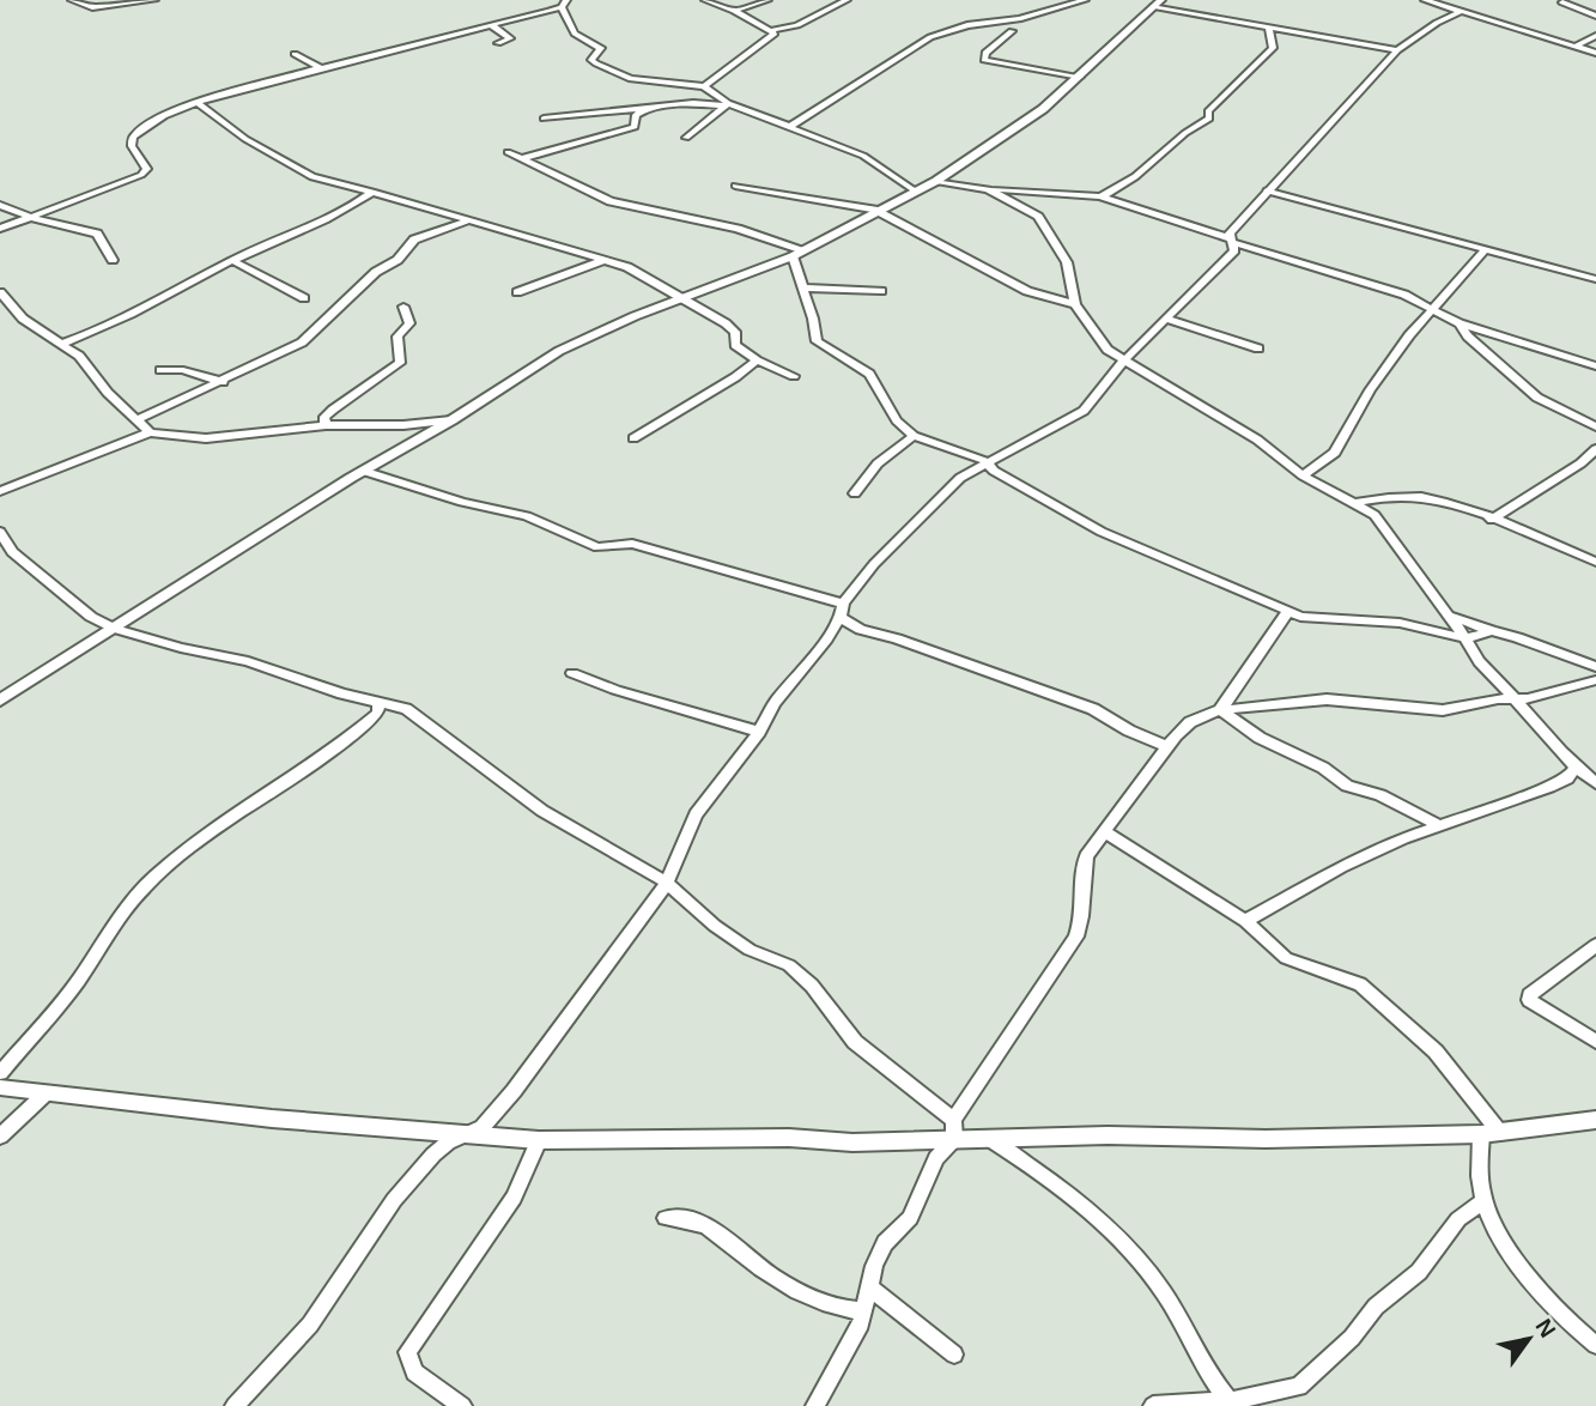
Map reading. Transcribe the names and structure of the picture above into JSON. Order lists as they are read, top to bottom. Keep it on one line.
{"north":"top right"}
